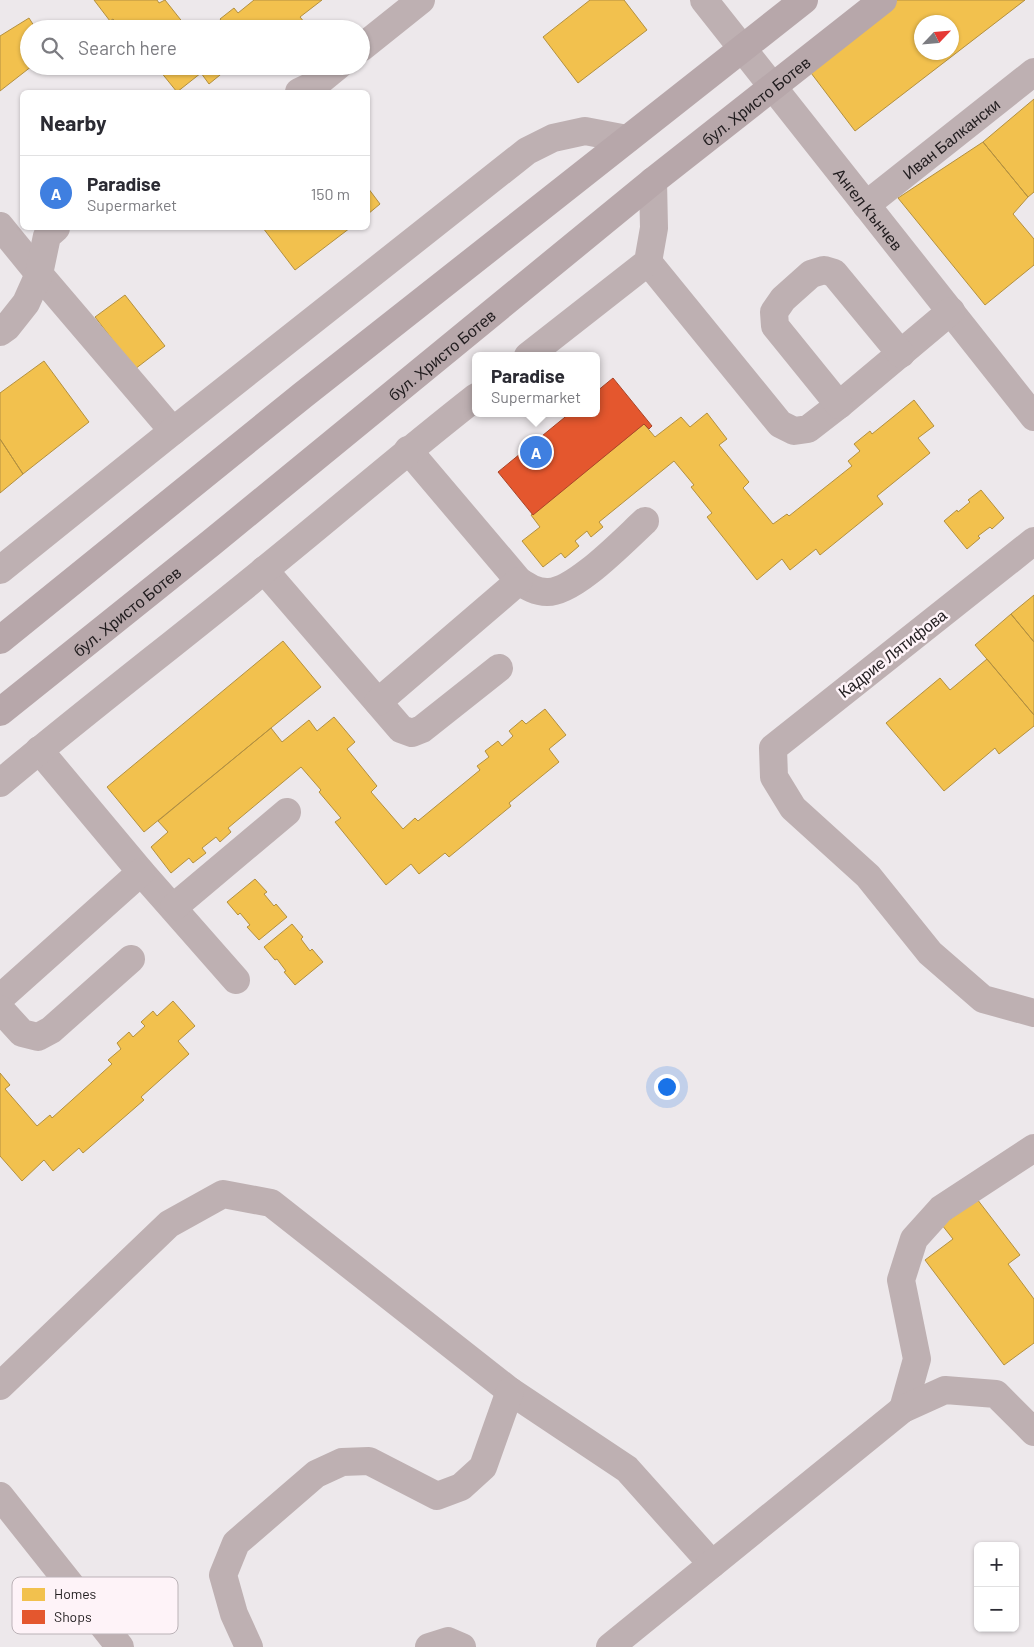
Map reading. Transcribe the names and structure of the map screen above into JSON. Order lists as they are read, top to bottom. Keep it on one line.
{"streets":{"main road":["бул. Христо Ботев"],"street":["Иван Балкански","Ангел Кънчев","Кадрие Лятифова"]},"crossings":[["бул. Христо Ботев","Ангел Кънчев"],["Иван Балкански","Ангел Кънчев"]],"legend":["Homes","Shops"],"north":"top right","page":{"search":"Search here","heading":"Nearby","list":[{"mark":"A","name":"Paradise","note":"Supermarket","value":"150 m"}],"popup":["Paradise","Supermarket"],"pins":"A","map_buttons":["+","−"]}}
